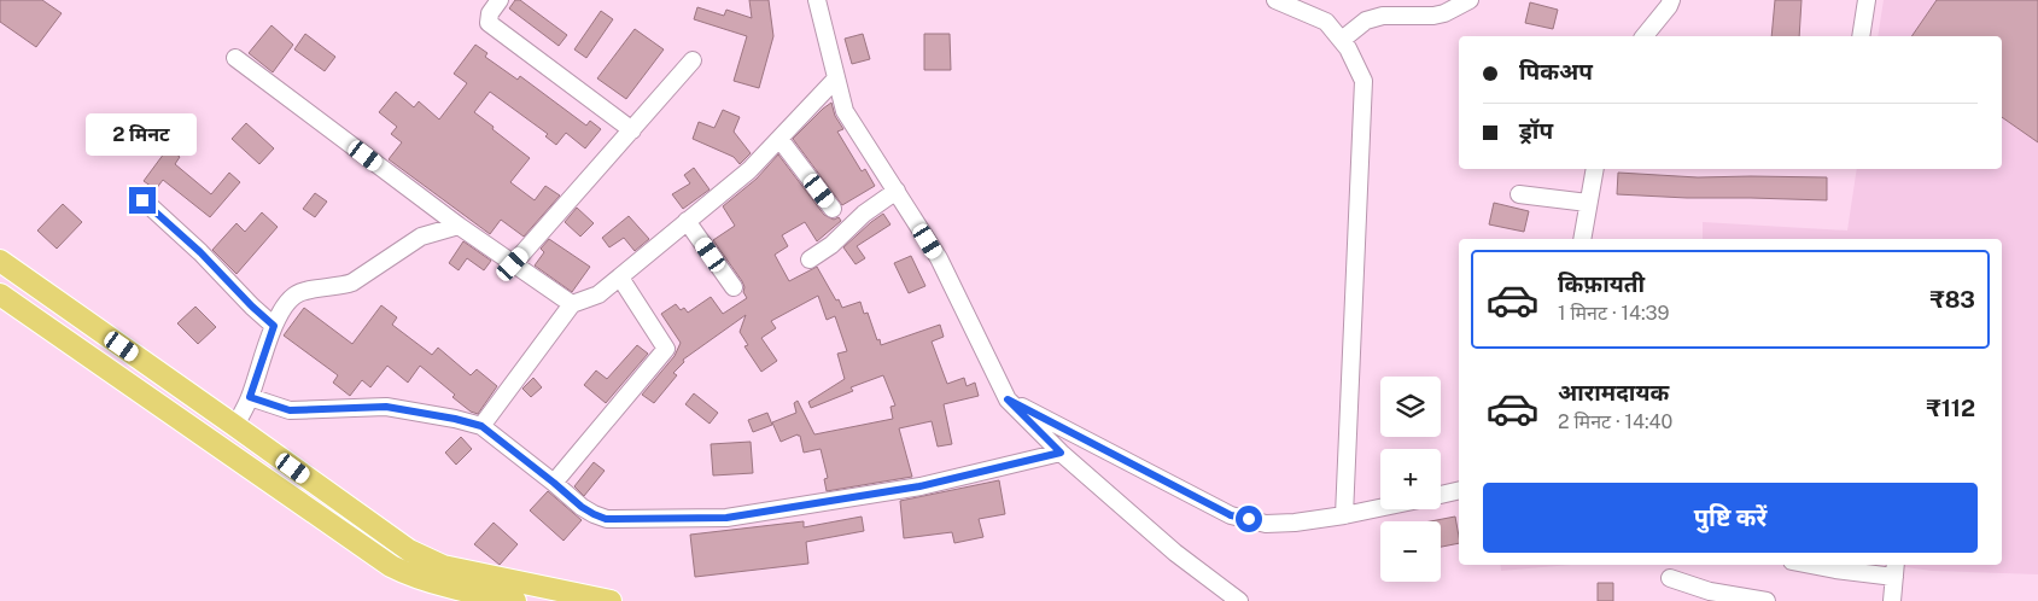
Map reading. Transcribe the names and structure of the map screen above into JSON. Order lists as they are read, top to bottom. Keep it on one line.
{"page":{"banner":["पिकअप","ड्रॉप"],"bubble":"2 मिनट","list":[{"name":"किफ़ायती","note":"1 मिनट · 14:39","value":"₹83"},{"name":"आरामदायक","note":"2 मिनट · 14:40","value":"₹112"}],"map_buttons":["+","−"],"buttons":"पुष्टि करें"}}
